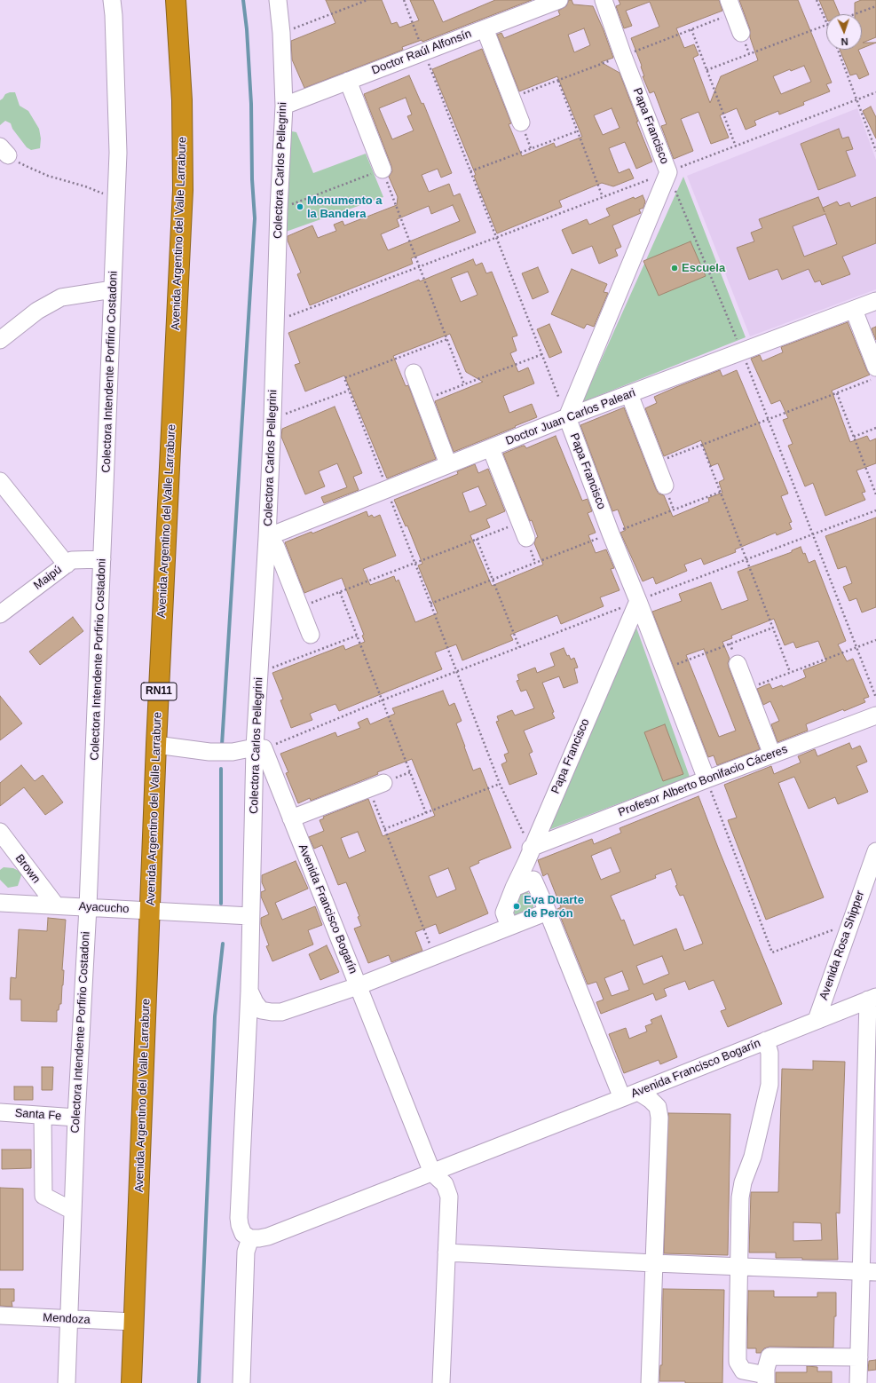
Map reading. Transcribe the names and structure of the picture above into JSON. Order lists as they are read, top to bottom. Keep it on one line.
{"streets":{"highway":["Avenida Argentino del Valle Larrabure","RN11"],"street":["Doctor Raúl Alfonsín","Papa Francisco","Colectora Carlos Pellegrini","Colectora Intendente Porfirio Costadoni","Doctor Juan Carlos Paleari","Maipú","Profesor Alberto Bonifacio Cáceres","Brown","Ayacucho","Avenida Francisco Bogarín","Avenida Rosa Shipper","Santa Fe","Mendoza"]},"crossings":[["Doctor Raúl Alfonsín","Colectora Carlos Pellegrini"],["Papa Francisco","Doctor Juan Carlos Paleari"],["Papa Francisco","Profesor Alberto Bonifacio Cáceres"],["Papa Francisco","Avenida Francisco Bogarín"],["Colectora Carlos Pellegrini","Doctor Juan Carlos Paleari"],["Colectora Carlos Pellegrini","Ayacucho"],["Colectora Carlos Pellegrini","Avenida Francisco Bogarín"],["Avenida Argentino del Valle Larrabure","Ayacucho"],["Avenida Argentino del Valle Larrabure","Mendoza"],["Colectora Intendente Porfirio Costadoni","Maipú"],["Colectora Intendente Porfirio Costadoni","Ayacucho"],["Colectora Intendente Porfirio Costadoni","Santa Fe"],["Colectora Intendente Porfirio Costadoni","Mendoza"],["Brown","Ayacucho"],["Avenida Francisco Bogarín","Avenida Rosa Shipper"]],"places":["Monumento a la Bandera","Escuela","Eva Duarte de Perón"],"north":"bottom"}
